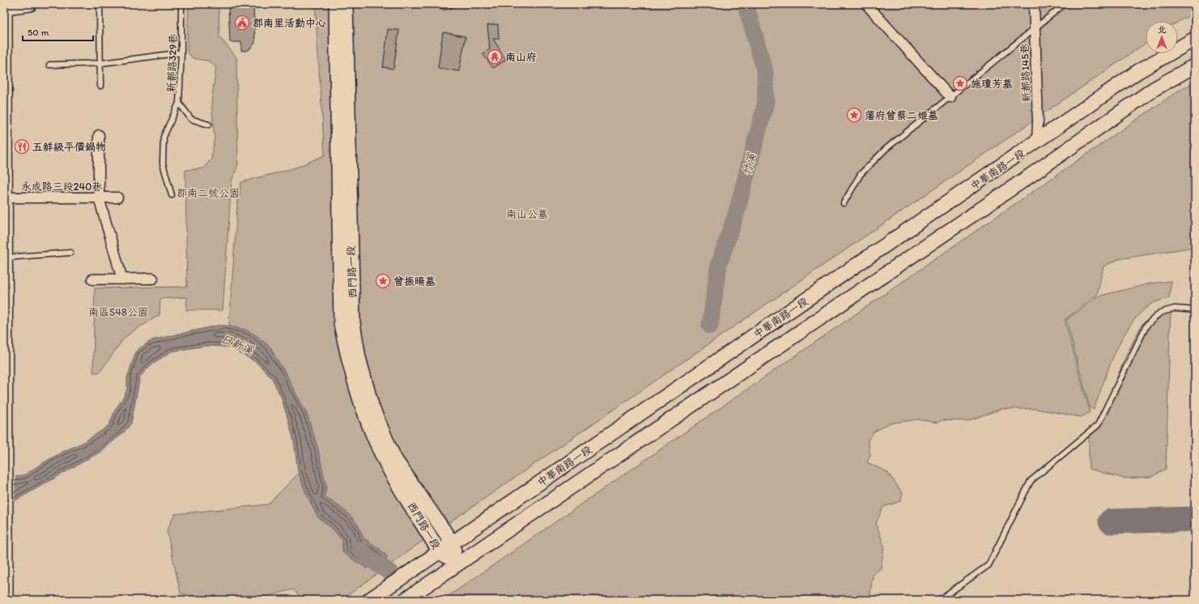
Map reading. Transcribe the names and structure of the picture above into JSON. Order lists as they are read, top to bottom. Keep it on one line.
{"streets":{"street":["新都路145巷","中華南路一段","永成路三段240巷","西門路一段"],"lane":["新都路329巷"]},"crossings":[["新都路145巷","中華南路一段"],["中華南路一段","西門路一段"]],"water":["竹溪","日新溪"],"parks":["郡南二號公園","南山公墓","南區S48公園"],"places":{"public building":["郡南里活動中心"],"temple":["南山府"],"place":["施瓊芳墓","藩府曾蔡二姬墓","曾振暘墓"],"restaurant":["五鮮級平價鍋物"]},"scale_bar":"50 m","north":"top"}
